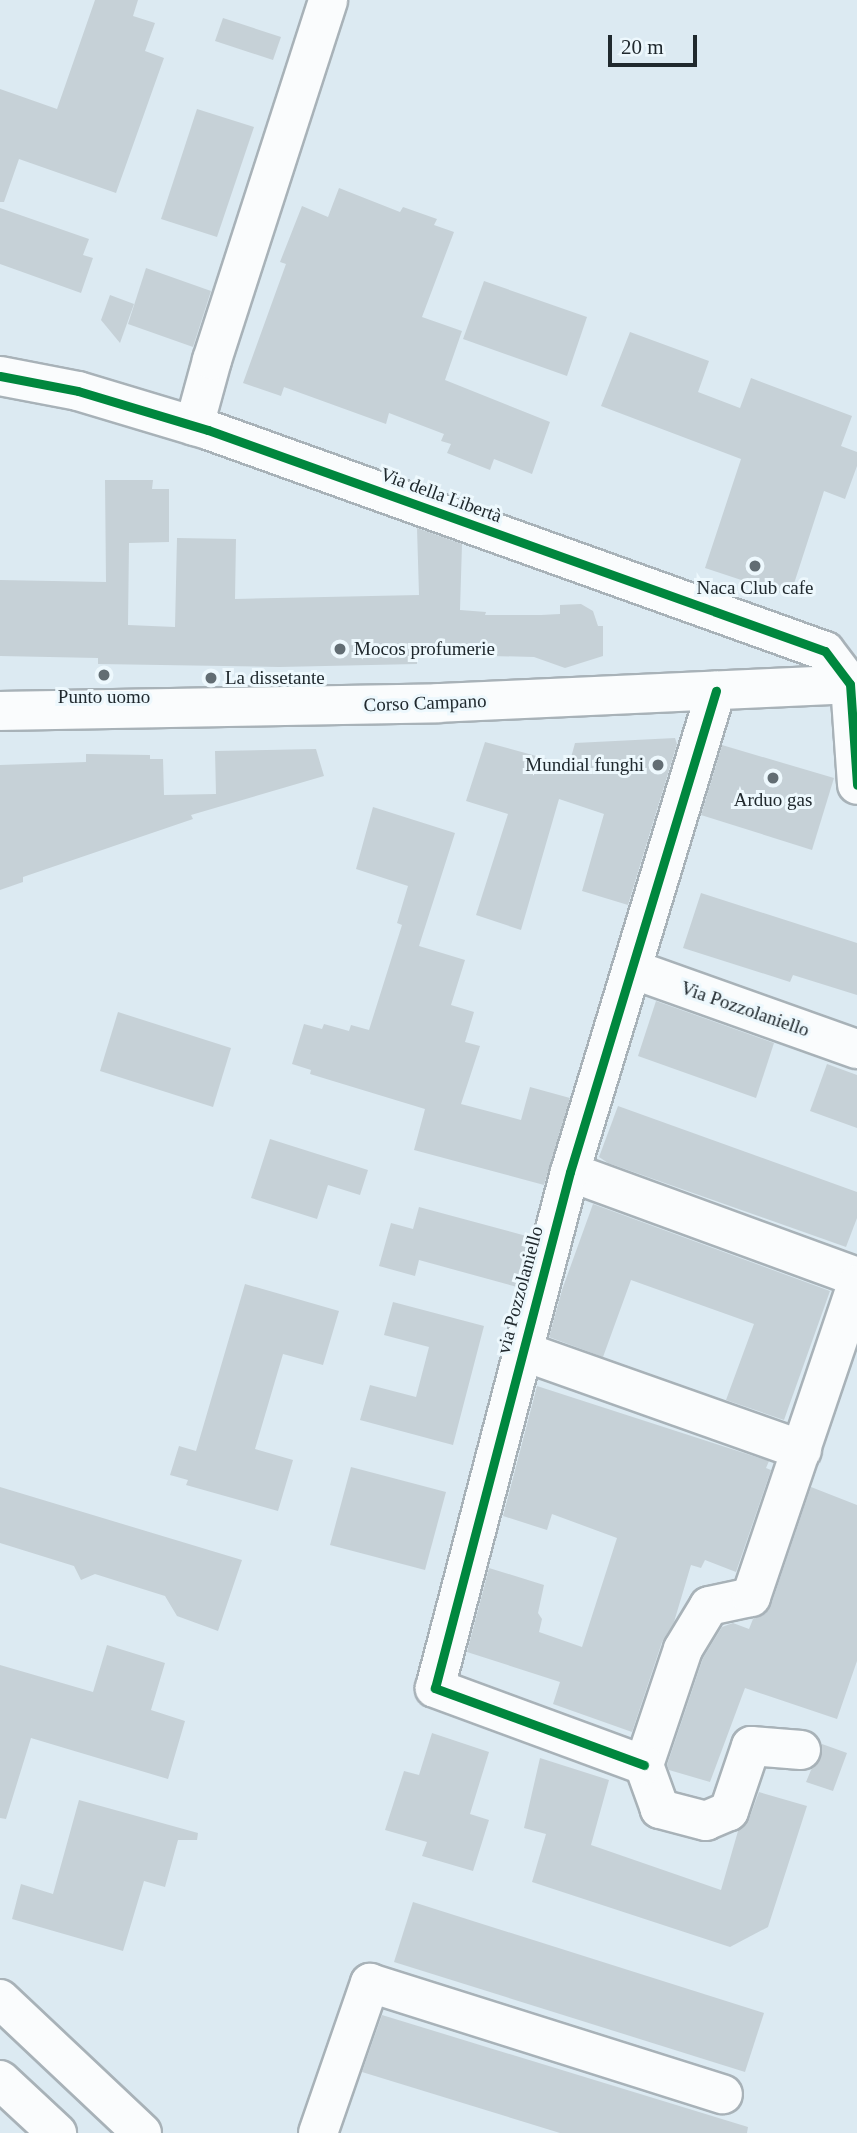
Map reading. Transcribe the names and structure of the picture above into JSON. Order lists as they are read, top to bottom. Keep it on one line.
{"streets":{"street":["Via della Libertà","Corso Campano","Via Pozzolaniello","via Pozzolaniello"]},"crossings":[["Via della Libertà","Corso Campano"],["Corso Campano","via Pozzolaniello"],["Via Pozzolaniello","via Pozzolaniello"]],"places":["Naca Club cafe","Mocos profumerie","Punto uomo","La dissetante","Mundial funghi","Arduo gas"],"scale_bar":"20 m"}
